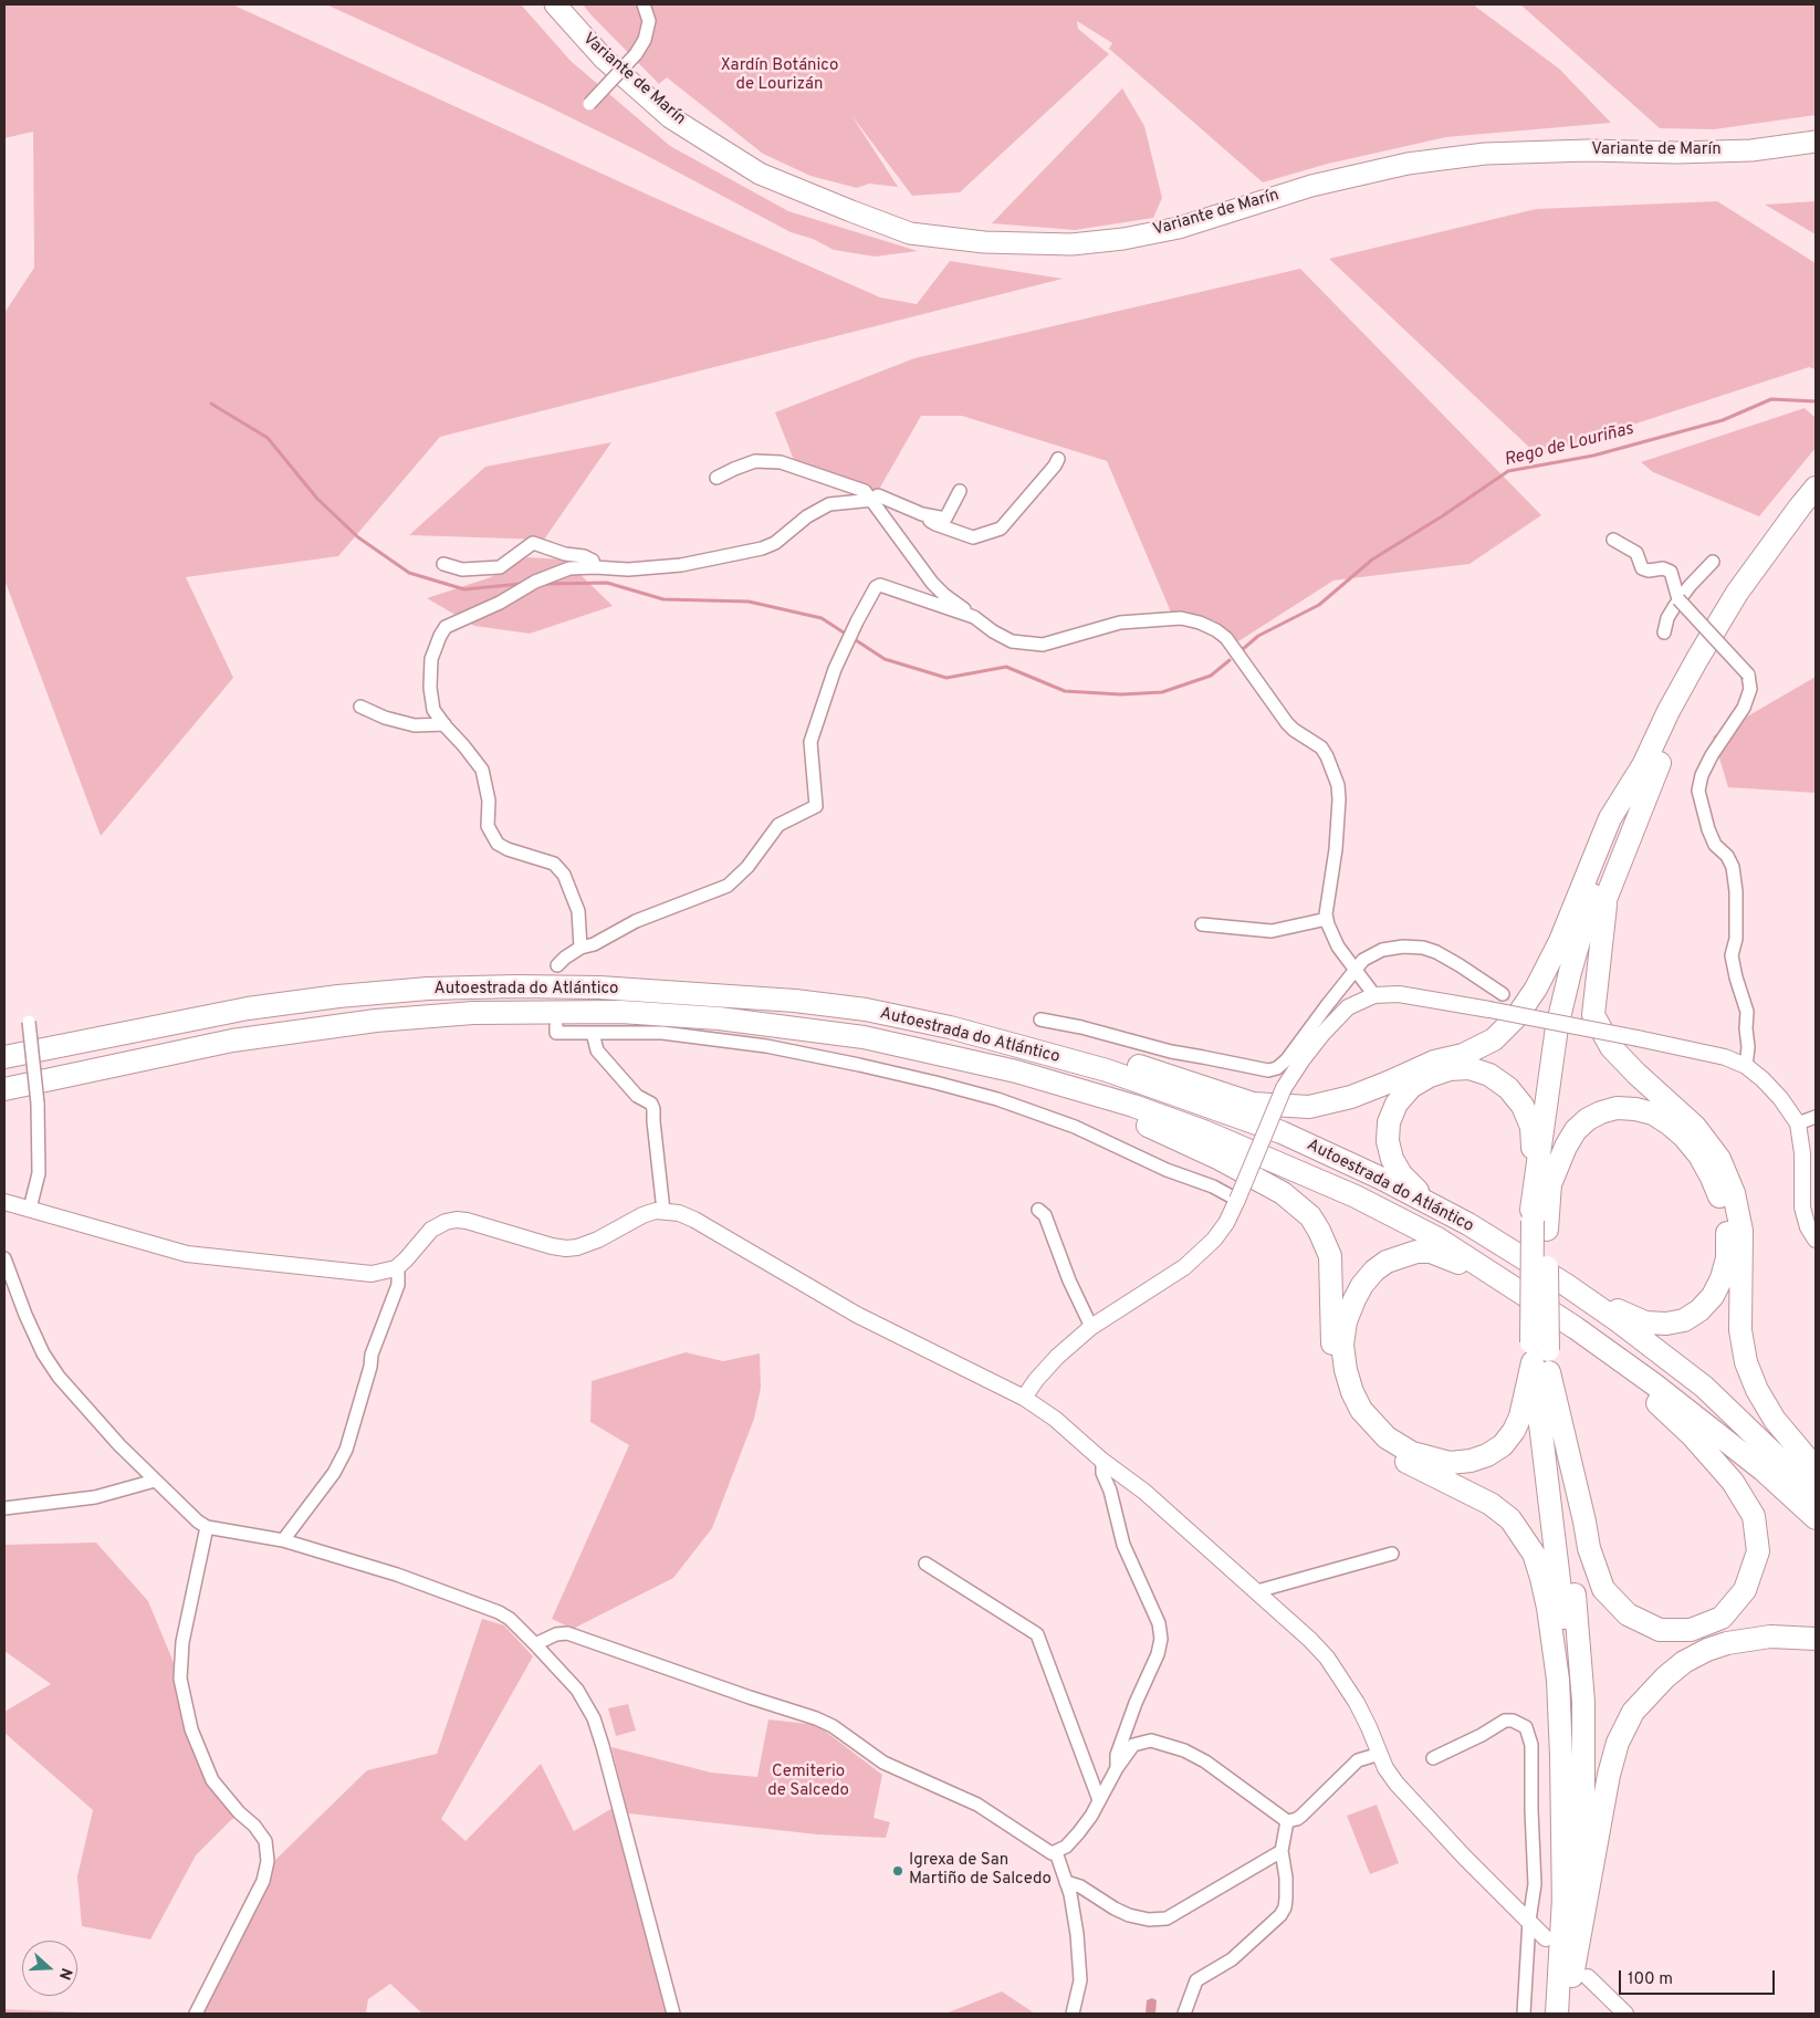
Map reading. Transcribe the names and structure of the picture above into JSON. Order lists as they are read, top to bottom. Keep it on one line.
{"streets":{"highway":["Variante de Marín","Autoestrada do Atlántico"]},"water":["Rego de Louriñas"],"parks":["Xardín Botánico de Lourizán","Cemiterio de Salcedo"],"places":["Igrexa de San Martiño de Salcedo"],"scale_bar":"100 m","north":"right"}
